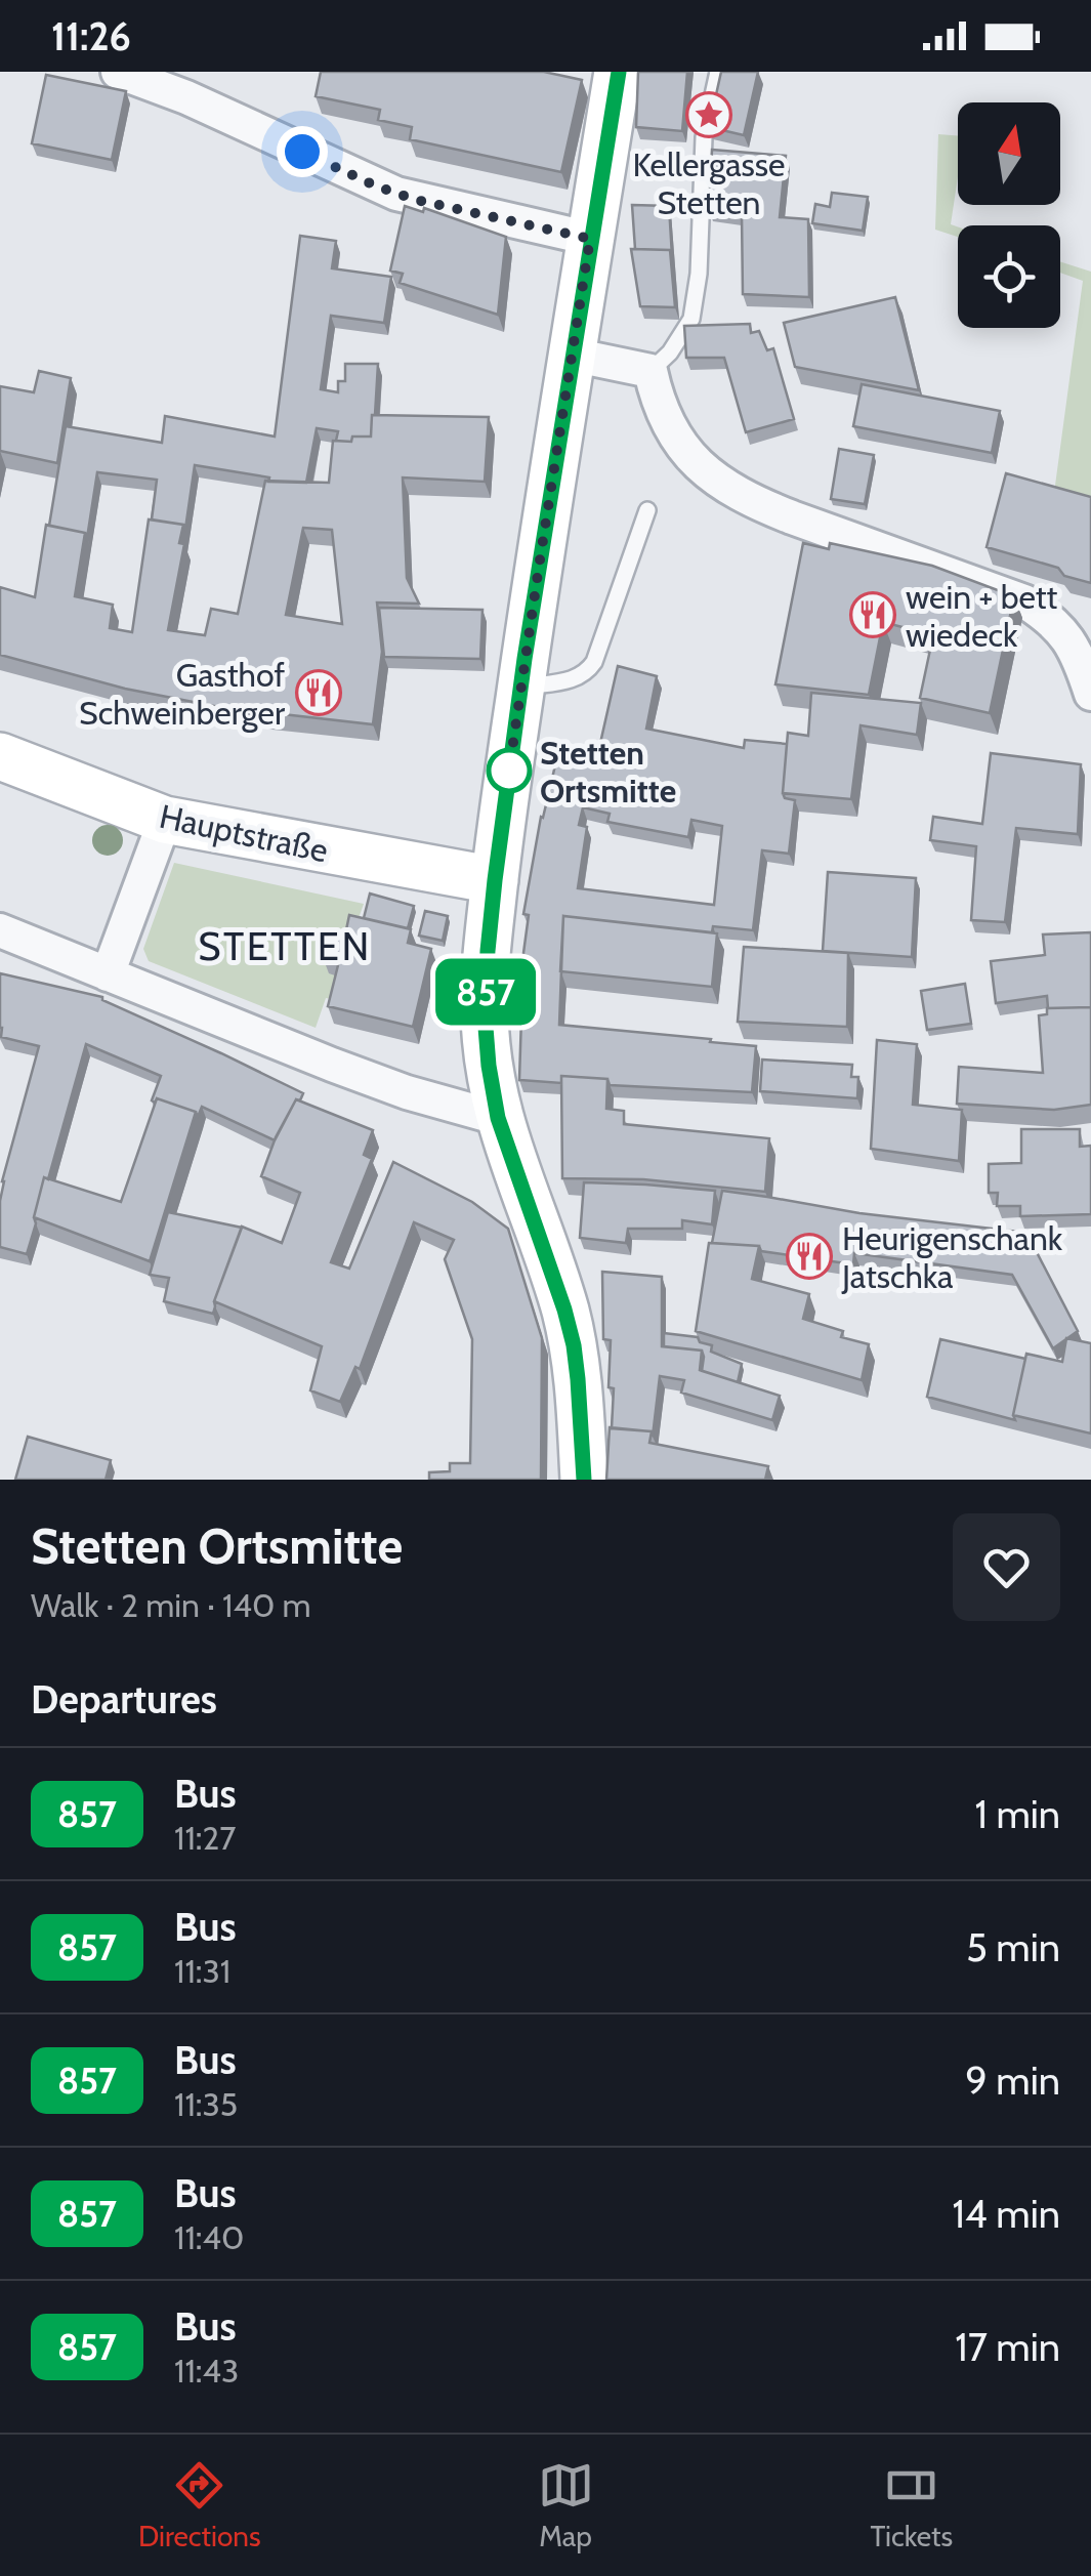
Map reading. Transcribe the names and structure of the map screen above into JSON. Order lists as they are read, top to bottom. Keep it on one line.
{"streets":{"main road":["Hauptstraße"]},"districts":["STETTEN"],"places":{"place":["Kellergasse Stetten"],"restaurant":["wein + bett wiedeck","Gasthof Schweinberger","Heurigenschank Jatschka"],"other":["Stetten Ortsmitte"]},"lines":["bus line 857"],"north":"top","page":{"status":"11:26","on_map":"857","heading":[["Stetten Ortsmitte","Walk · 2 min · 140 m"],"Departures"],"list":[{"mark":"857","name":"Bus","note":"11:27","value":"1 min"},{"mark":"857","name":"Bus","note":"11:31","value":"5 min"},{"mark":"857","name":"Bus","note":"11:35","value":"9 min"},{"mark":"857","name":"Bus","note":"11:40","value":"14 min"},{"mark":"857","name":"Bus","note":"11:43","value":"17 min"}],"tabs":["Directions","Map","Tickets"]}}
